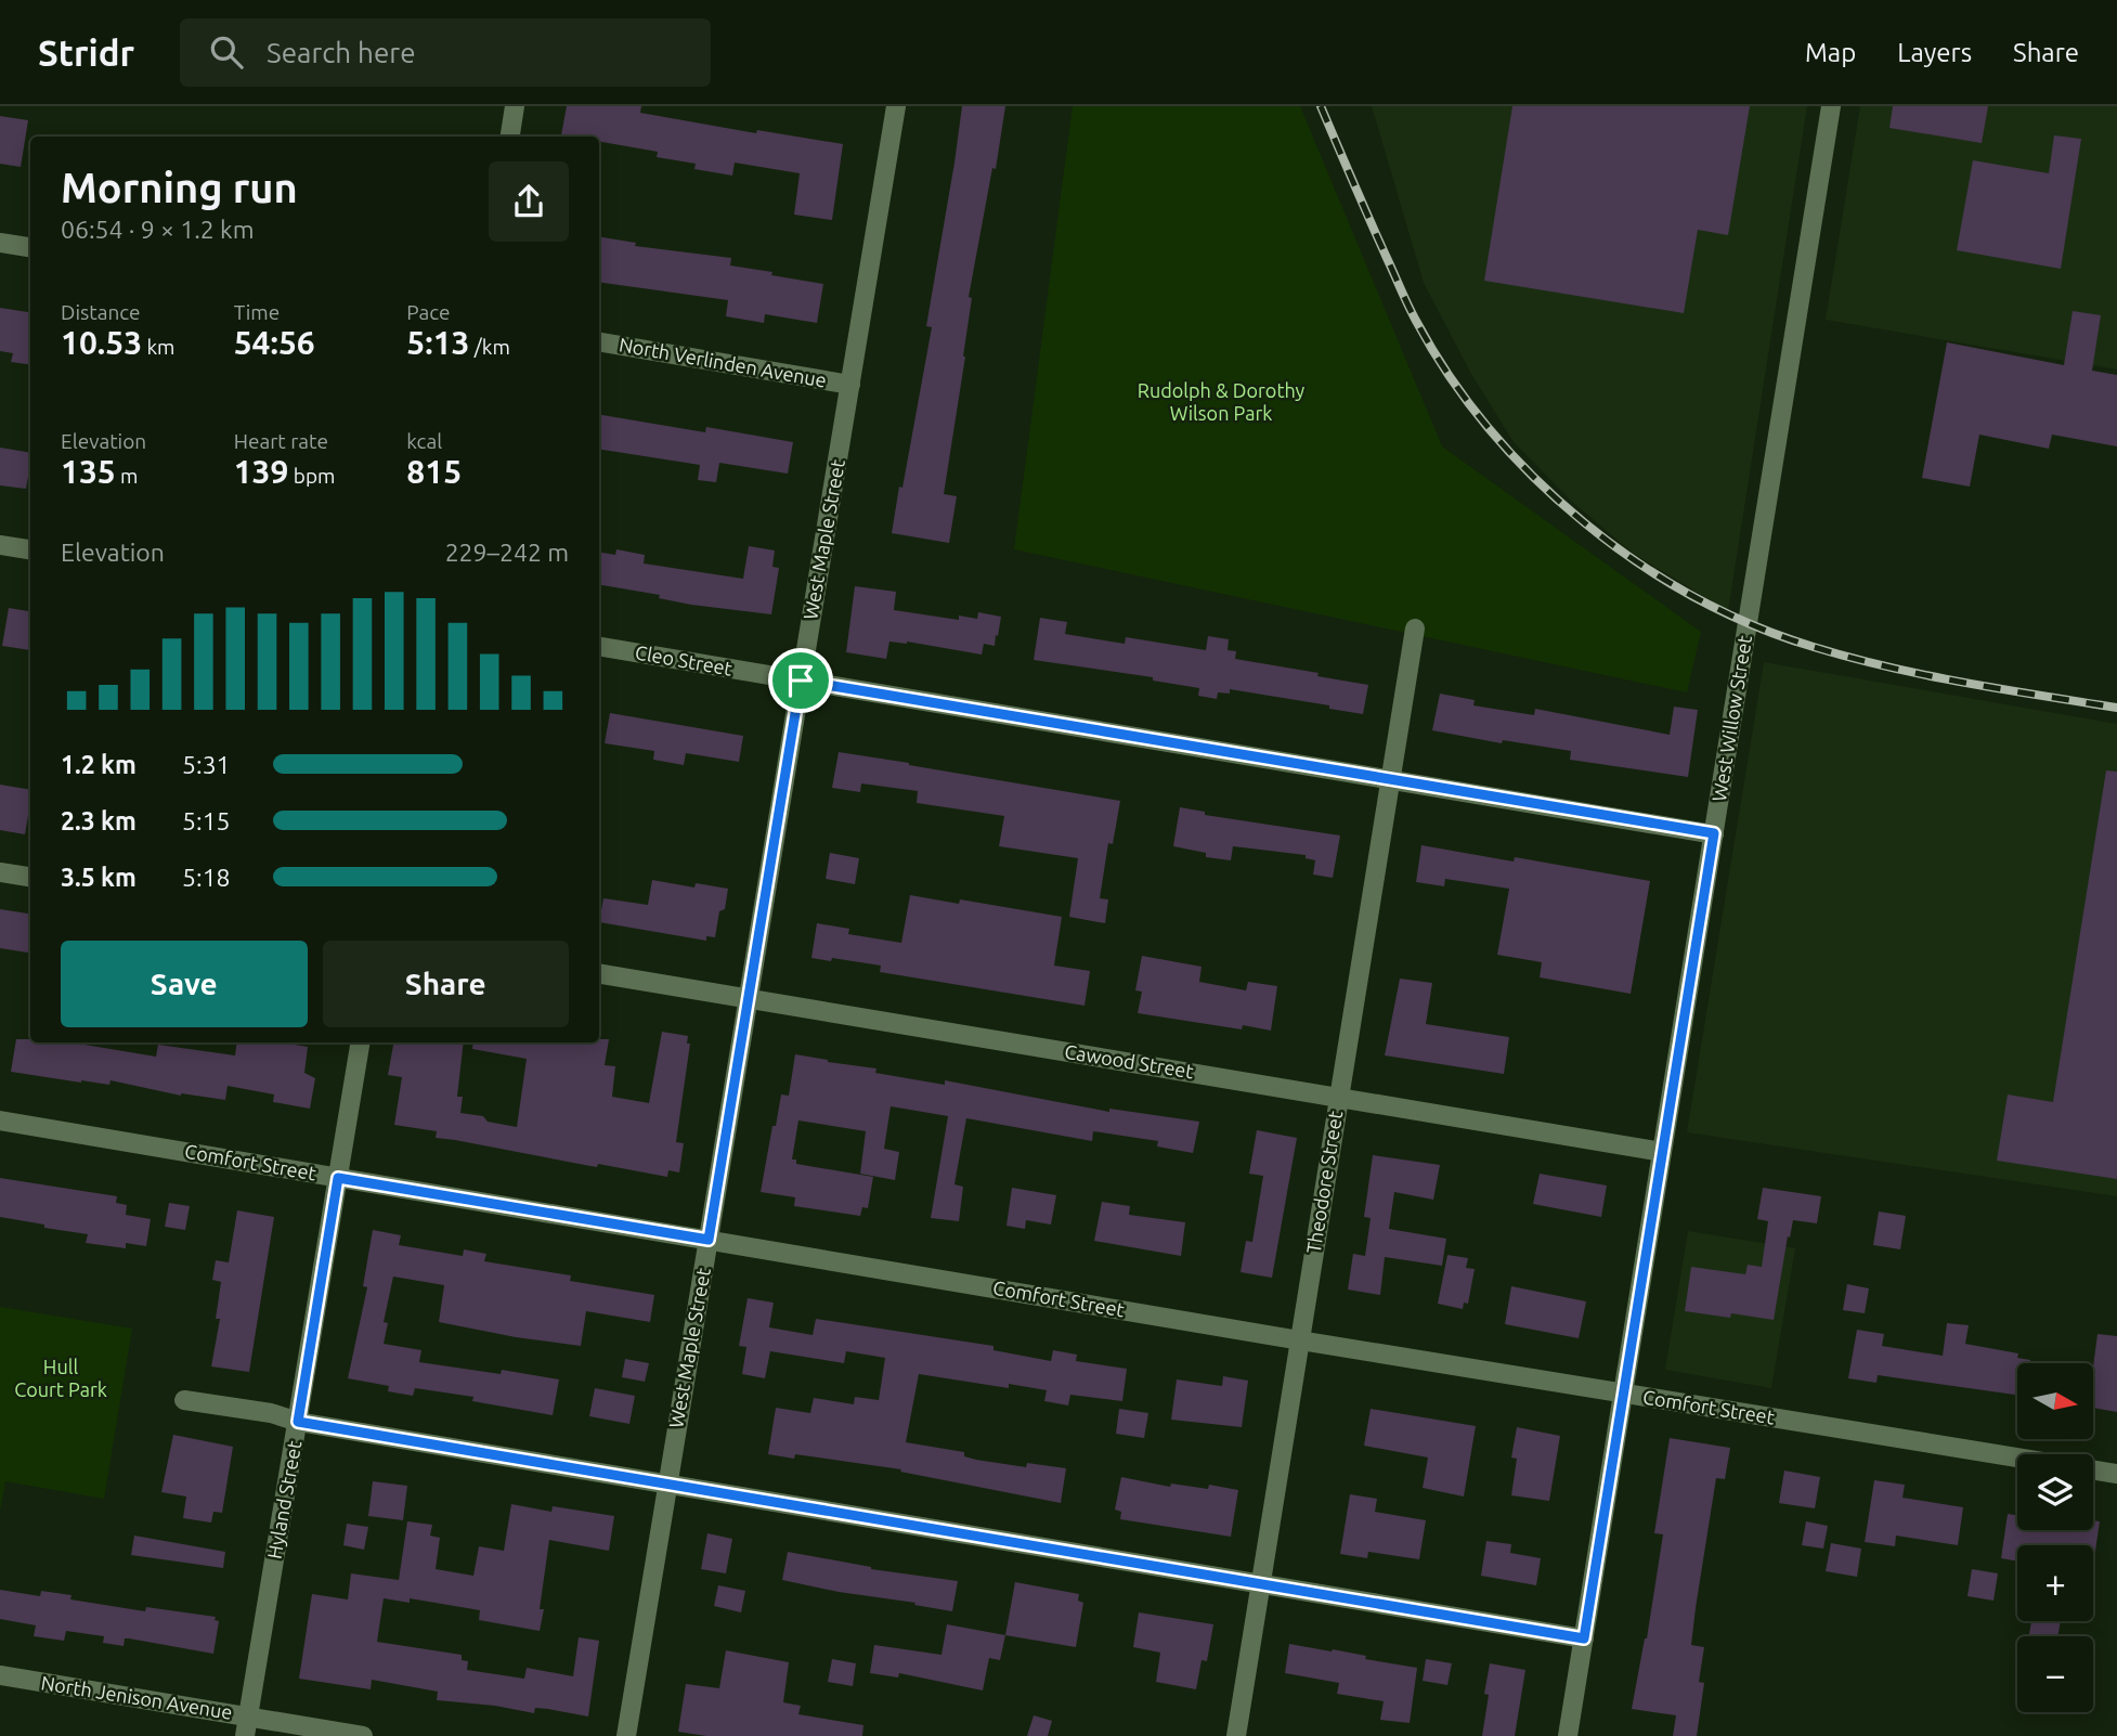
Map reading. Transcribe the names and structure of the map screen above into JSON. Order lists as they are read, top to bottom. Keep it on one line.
{"streets":{"street":["North Verlinden Avenue","West Maple Street","Cleo Street","West Willow Street","Cawood Street","Comfort Street","Theodore Street","Hyland Street","North Jenison Avenue"]},"crossings":[["North Verlinden Avenue","West Maple Street"],["West Maple Street","Cleo Street"],["West Maple Street","Cawood Street"],["West Maple Street","Comfort Street"],["Cleo Street","West Willow Street"],["Cleo Street","Theodore Street"],["West Willow Street","Cawood Street"],["West Willow Street","Comfort Street"],["Cawood Street","Theodore Street"],["Comfort Street","Theodore Street"],["Comfort Street","Hyland Street"],["Hyland Street","North Jenison Avenue"]],"parks":["Rudolph & Dorothy Wilson Park","Hull Court Park"],"north":"right","page":{"header":"Stridr","search":"Search here","nav":["Map","Layers","Share"],"heading":["Morning run","06:54 · 9 × 1.2 km"],"stats":[["Distance","10.53 km"],["Time","54:56"],["Pace","5:13 /km"],["Elevation","135 m"],["Heart rate","139 bpm"],["kcal","815"]],"chart":["Elevation","229–242 m"],"list":[{"name":"1.2 km","note":"5:31"},{"name":"2.3 km","note":"5:15"},{"name":"3.5 km","note":"5:18"}],"buttons":["Save","Share"],"map_buttons":["+","−"]}}
